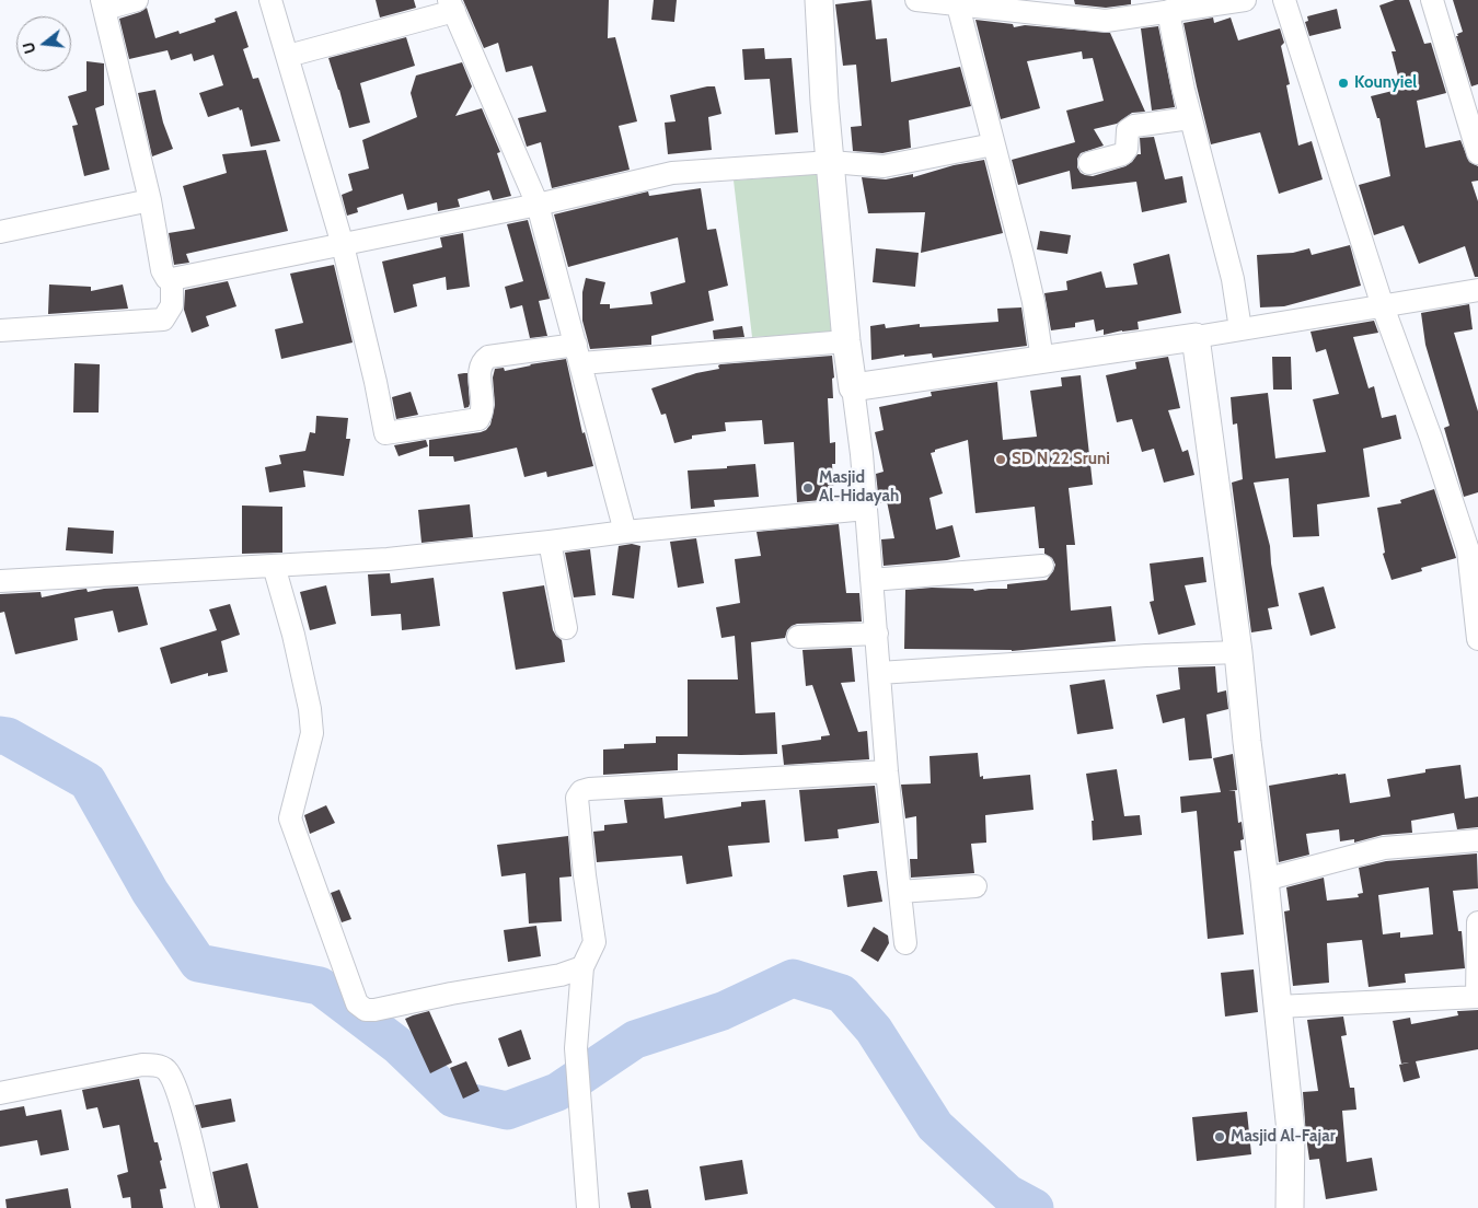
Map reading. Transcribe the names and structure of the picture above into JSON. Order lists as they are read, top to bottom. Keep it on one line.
{"places":["Kounyiel","SD N 22 Sruni","Masjid Al-Hidayah","Masjid Al-Fajar"],"north":"left"}
